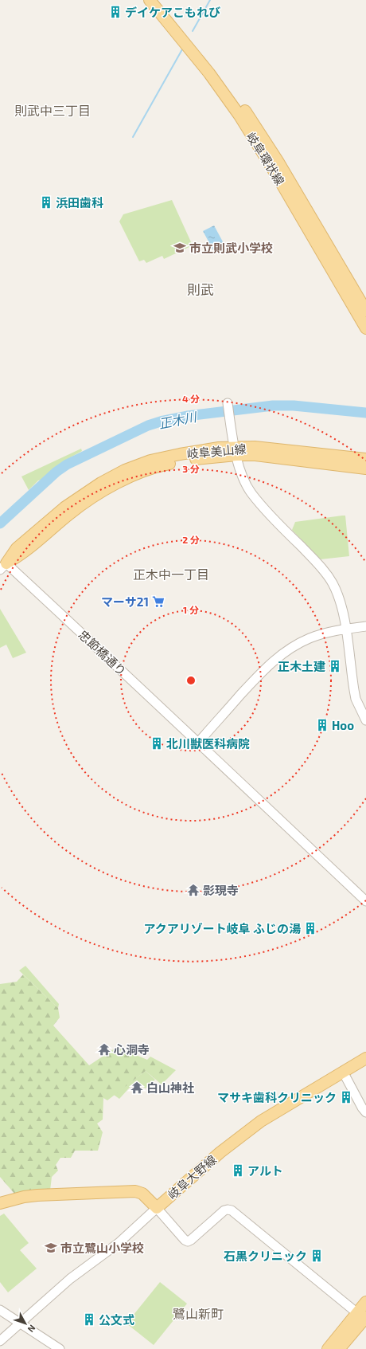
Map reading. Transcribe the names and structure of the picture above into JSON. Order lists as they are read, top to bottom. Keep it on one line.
{"streets":{"main road":["岐阜環状線","岐阜美山線","岐阜大野線"],"street":["忠節橋通り"]},"crossings":[["岐阜美山線","忠節橋通り"]],"districts":["則武中三丁目","則武","正木中一丁目","鷺山新町"],"water":["正木川"],"places":{"building":["デイケアこもれび","浜田歯科","正木土建","Hoo","北川獣医科病院","アクアリゾート岐阜 ふじの湯","マサキ歯科クリニック","アルト","石黒クリニック","公文式"],"school or university":["市立則武小学校","市立鷺山小学校"],"supermarket":["マーサ21"],"temple":["影現寺","心洞寺","白山神社"]},"north":"bottom right","rings":["4 分","3 分","2 分","1 分"]}
